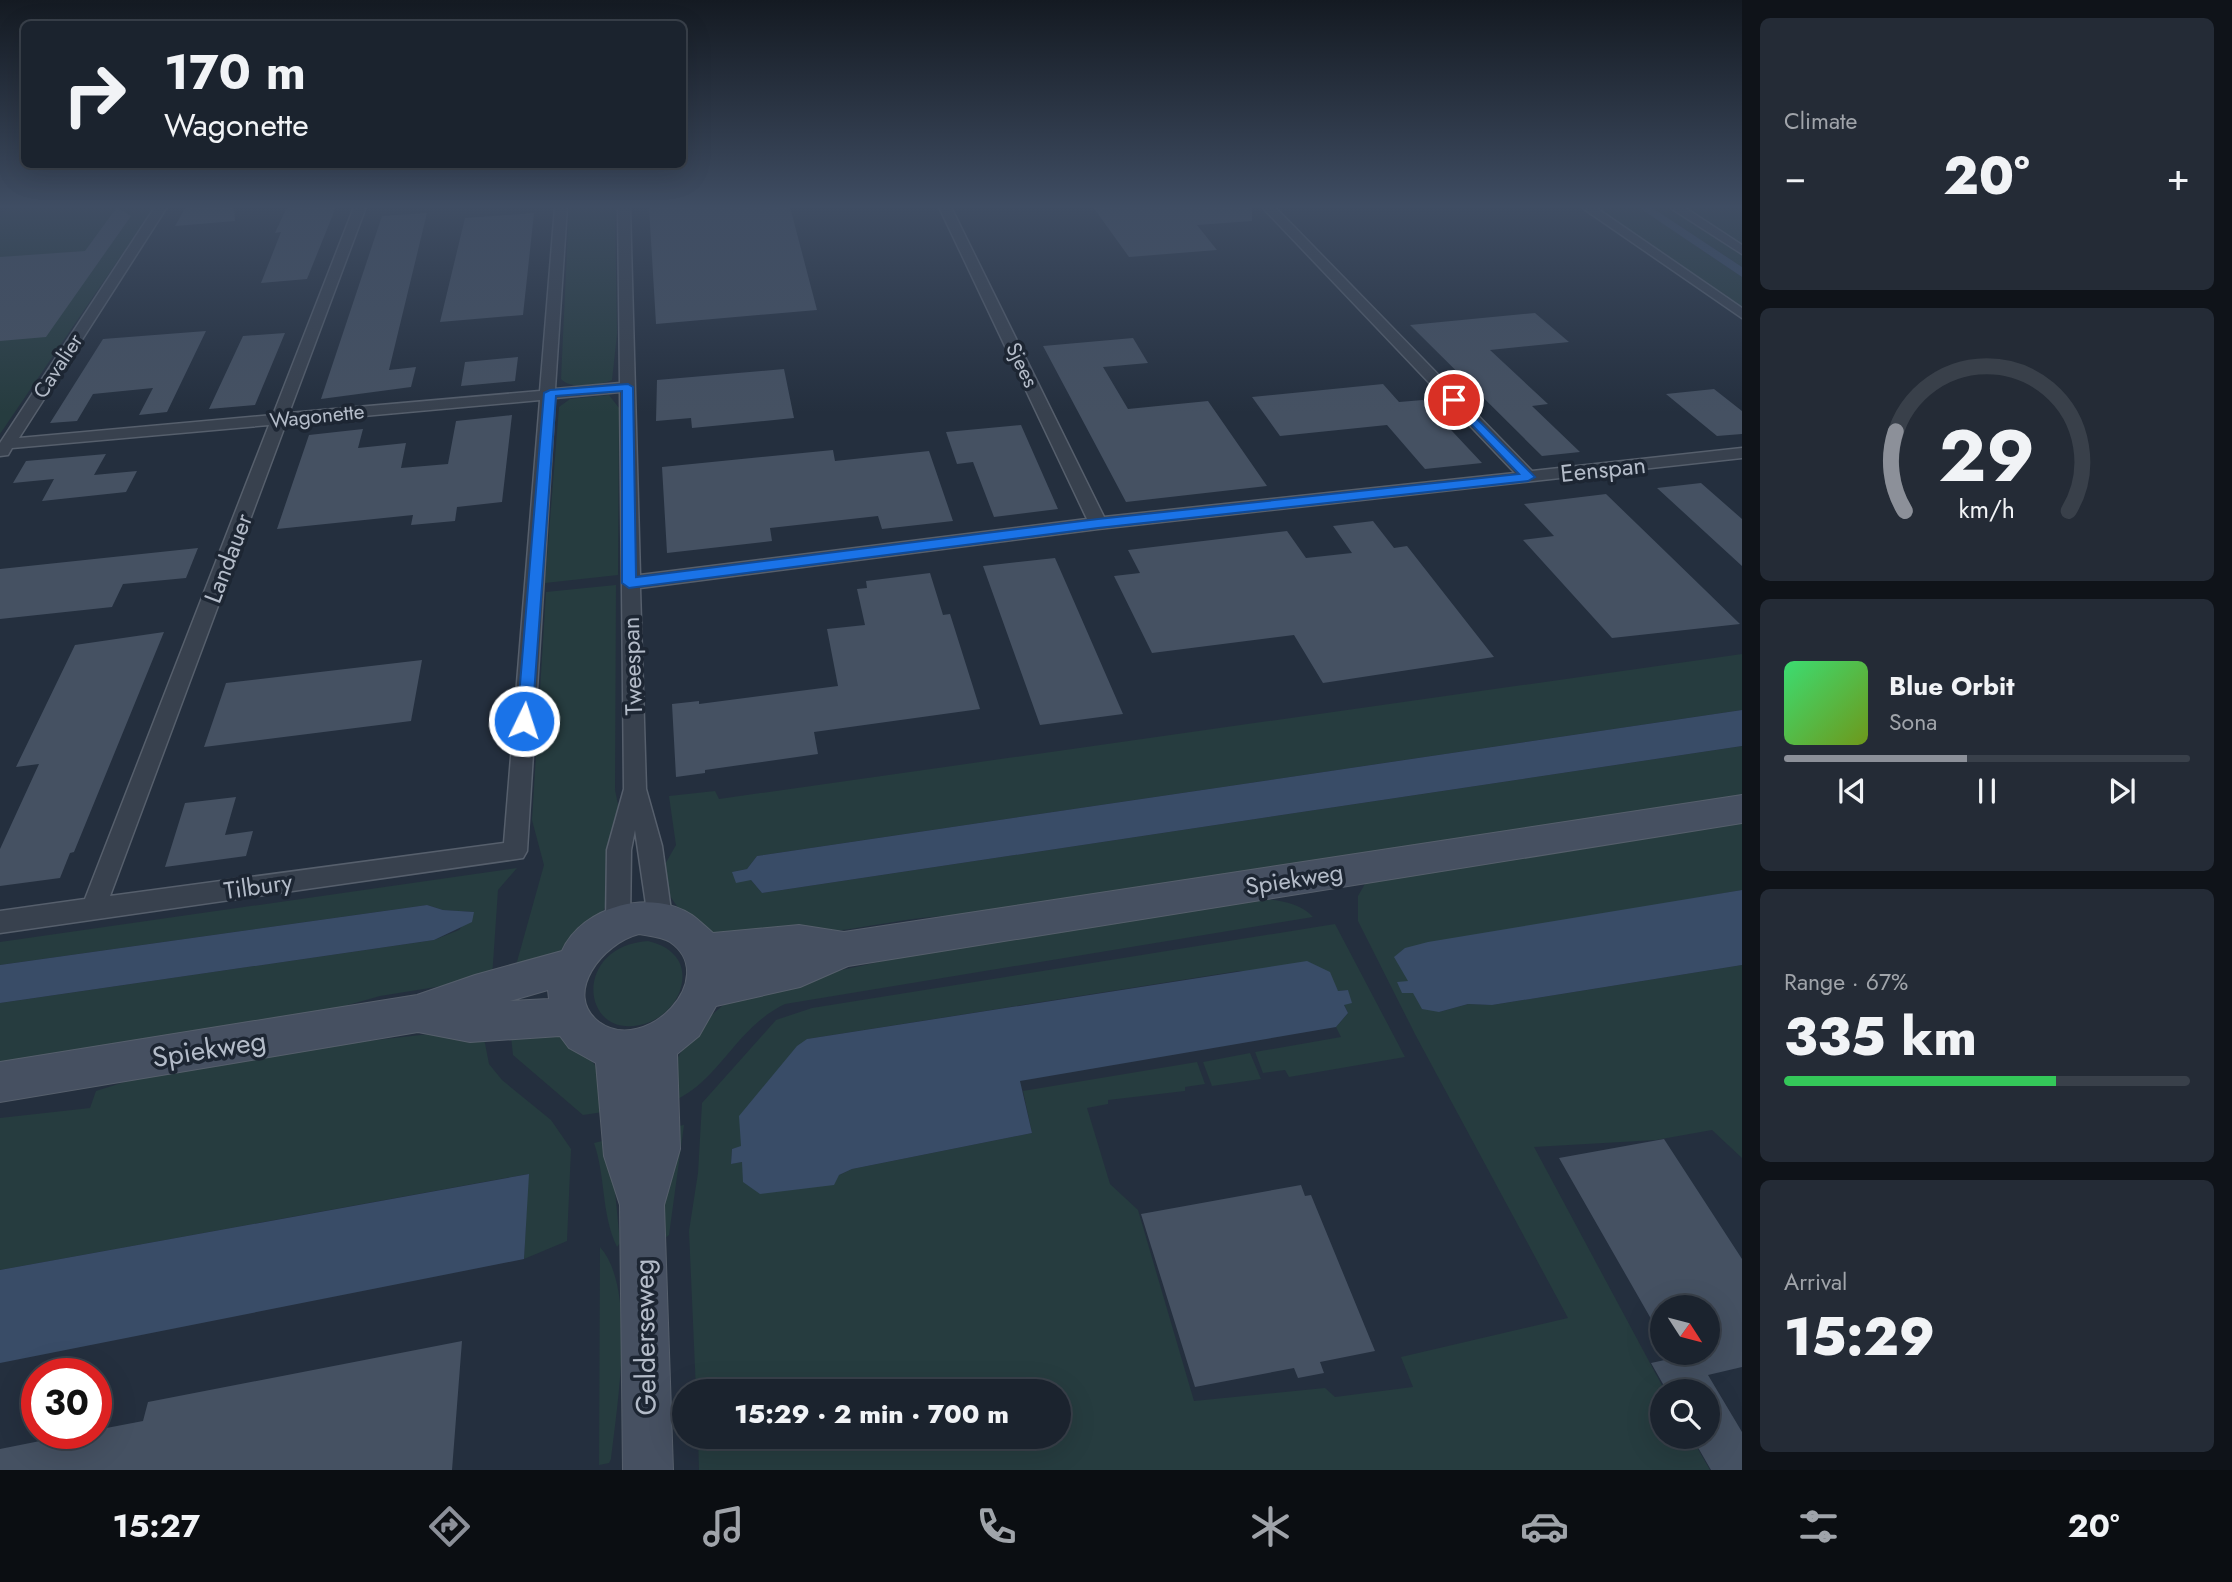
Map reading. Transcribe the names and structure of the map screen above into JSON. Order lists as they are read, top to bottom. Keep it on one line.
{"streets":{"main road":["Spiekweg","Gelderseweg"],"street":["Sjees","Cavalier","Wagonette","Eenspan","Landauer","Tweespan","Tilbury"]},"crossings":[["Sjees","Eenspan"],["Cavalier","Wagonette"],["Wagonette","Landauer"],["Wagonette","Tweespan"],["Wagonette","Tilbury"],["Eenspan","Tweespan"],["Landauer","Tilbury"],["Tweespan","Spiekweg"],["Tweespan","Gelderseweg"],["Spiekweg","Gelderseweg"]],"north":"bottom right","page":{"tile":["Climate",["Range · 67%","335 km"],["Arrival","15:29"]],"turn":["170 m","Wagonette"],"heat":["−","20°","+"],"song":["Blue Orbit","Sona"],"limit":"30","trip":"15:29 · 2 min · 700 m","tabs":["15:27","20°"],"gauge":["29","km/h"]}}
